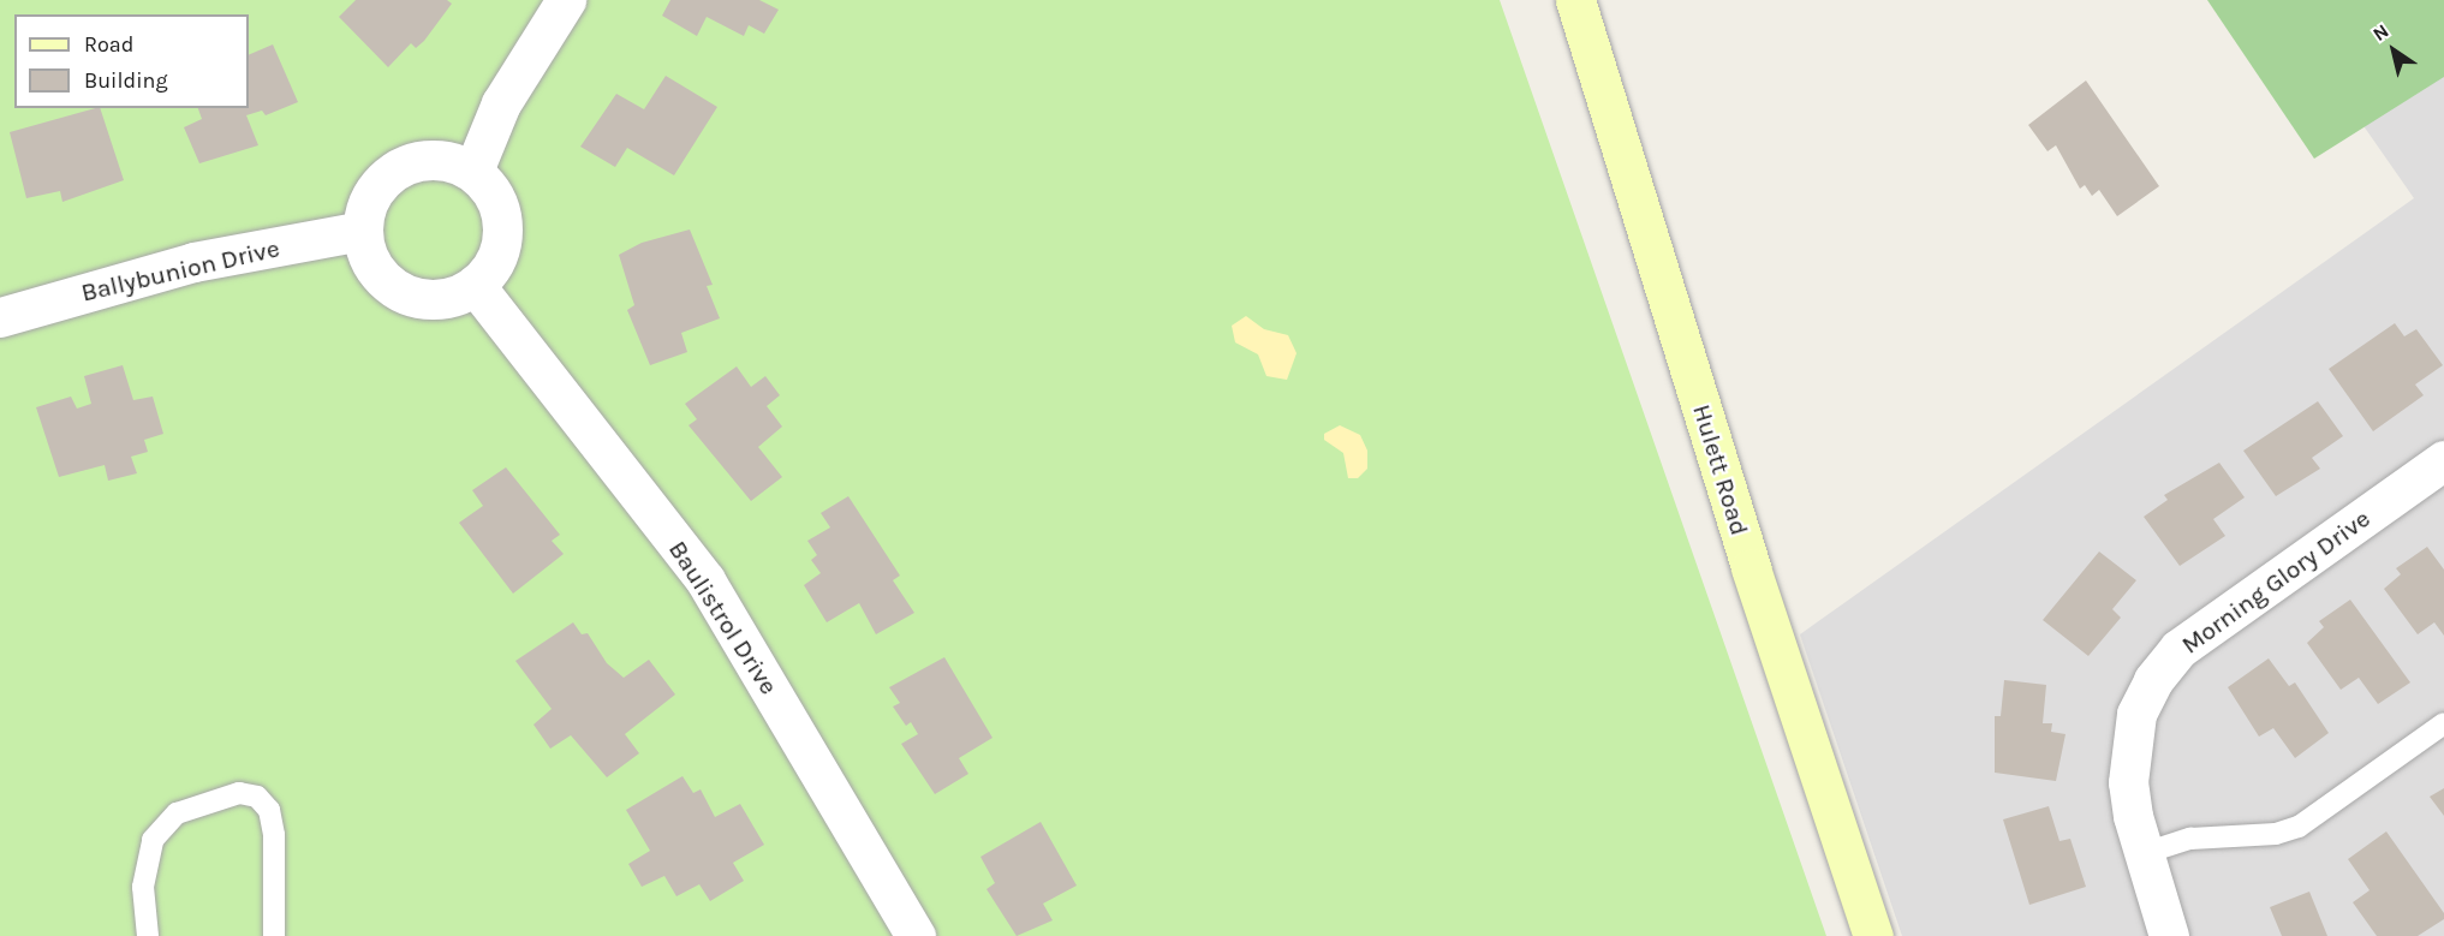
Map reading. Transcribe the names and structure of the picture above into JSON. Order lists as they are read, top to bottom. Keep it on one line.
{"streets":{"street":["Ballybunion Drive","Hulett Road","Morning Glory Drive","Baulistrol Drive"]},"crossings":[["Ballybunion Drive","Baulistrol Drive"]],"legend":["Road","Building"],"north":"top left"}
